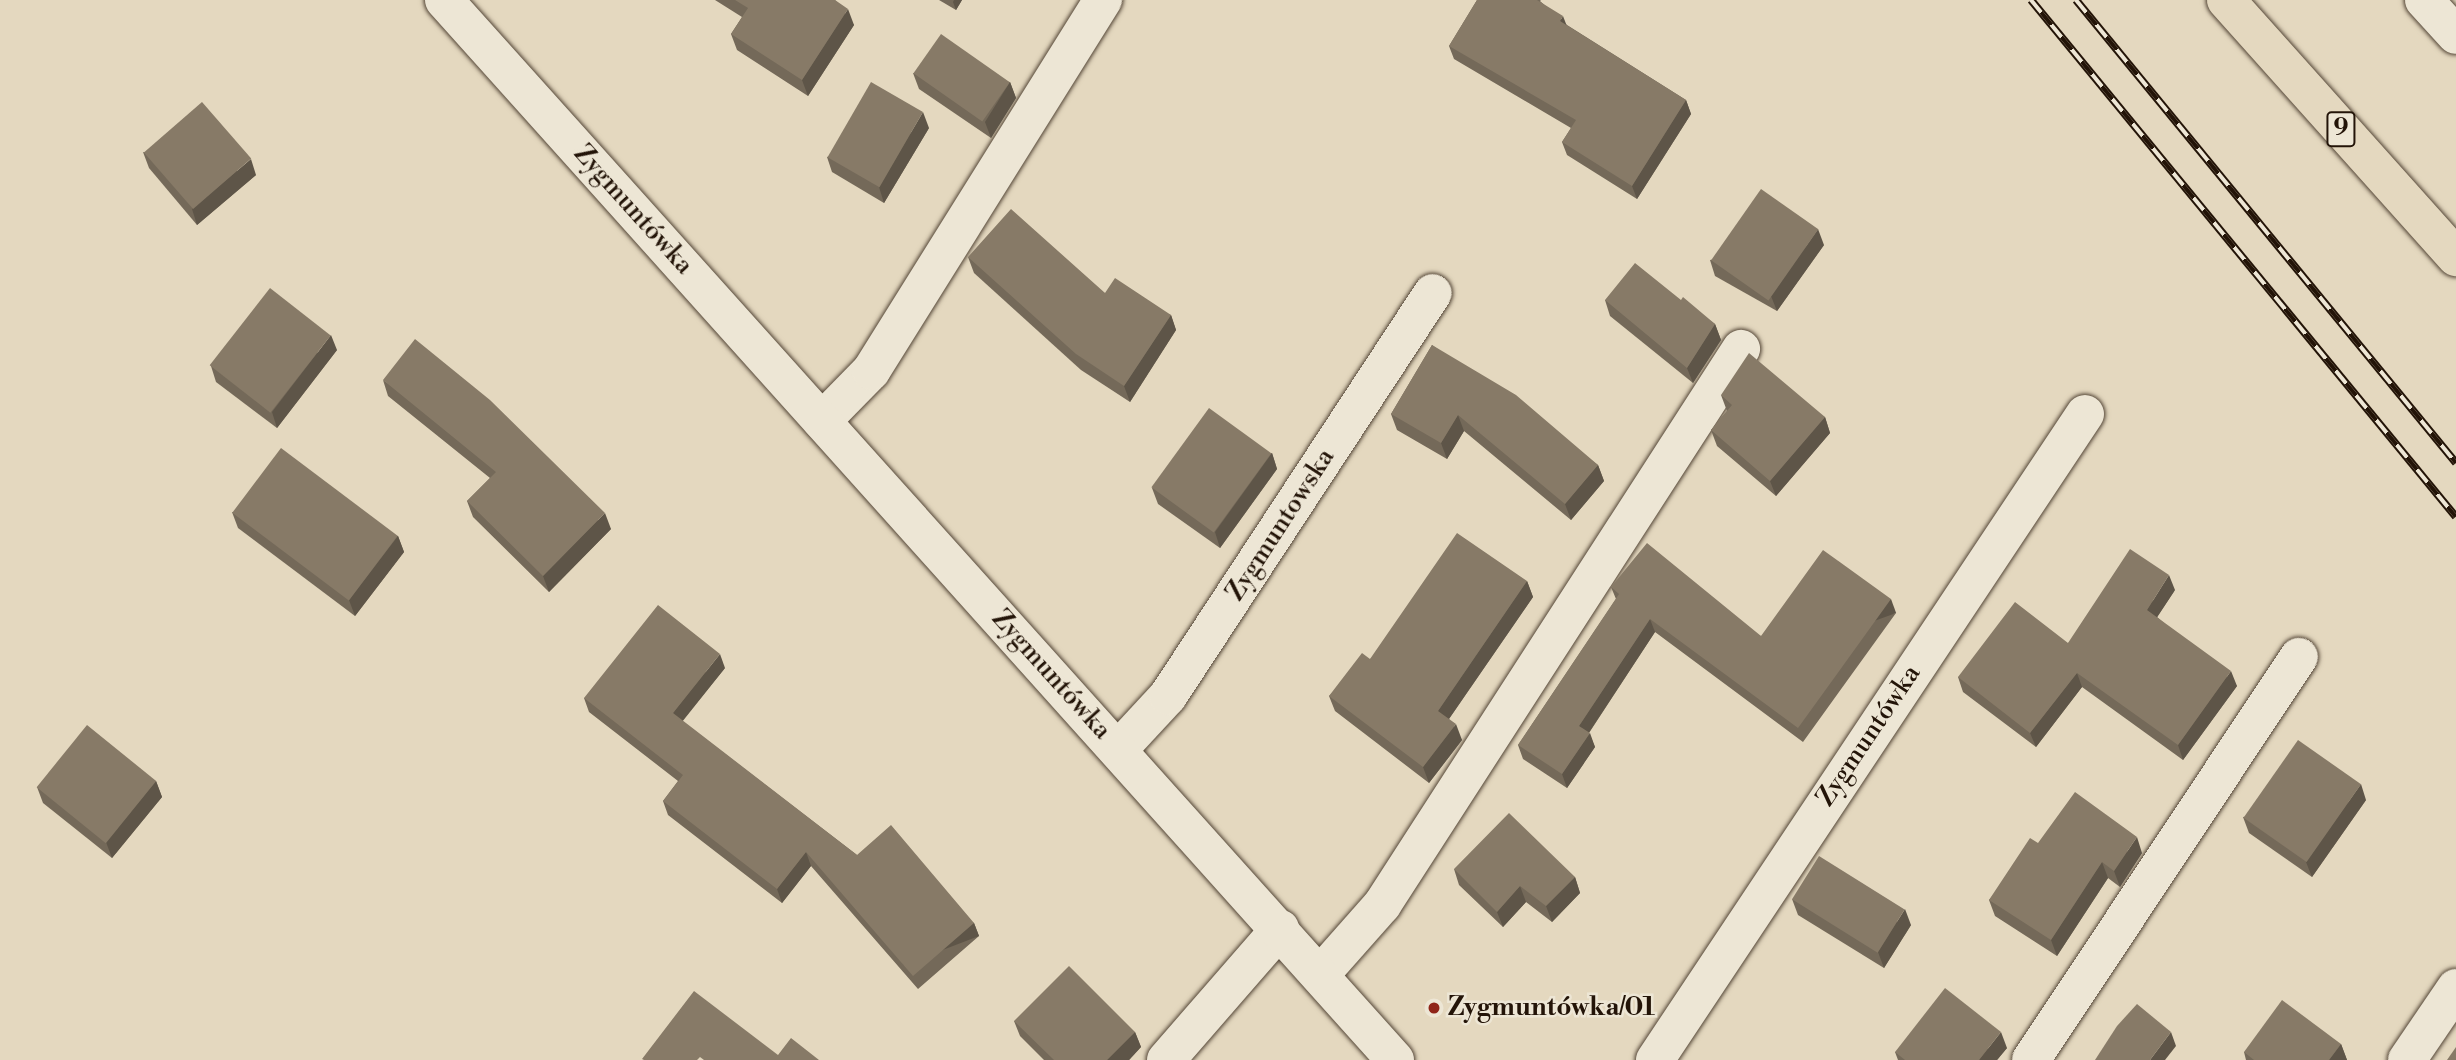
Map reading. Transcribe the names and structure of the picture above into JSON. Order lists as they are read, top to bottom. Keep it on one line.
{"streets":{"main road":["9"],"street":["Zygmuntówka","Zygmuntowska"]},"crossings":[["Zygmuntówka","Zygmuntowska"]],"places":["Zygmuntówka/01"]}
